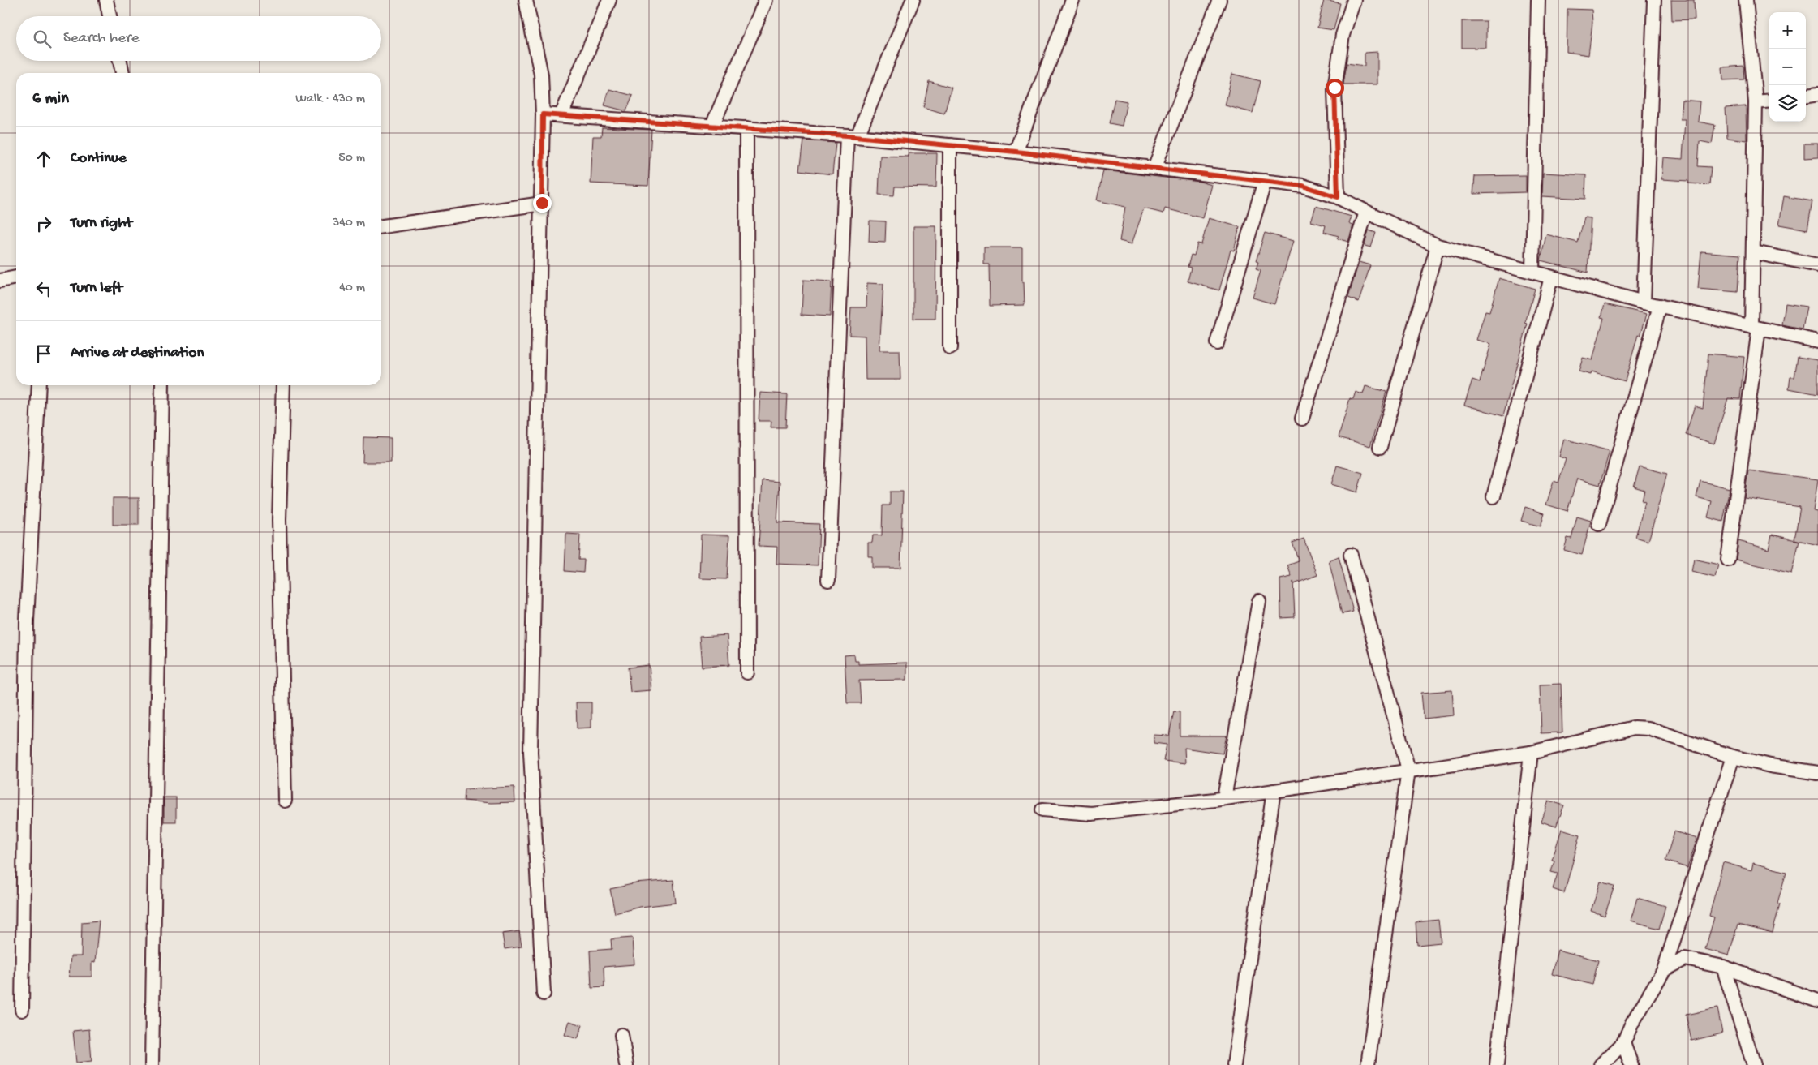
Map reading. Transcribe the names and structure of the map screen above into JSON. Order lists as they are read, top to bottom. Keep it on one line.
{"page":{"map_buttons":["+","−"],"search":"Search here","heading":["6 min","Walk · 430 m"],"list":[["Continue","50 m"],["Turn right","340 m"],["Turn left","40 m"],"Arrive at destination"]}}
